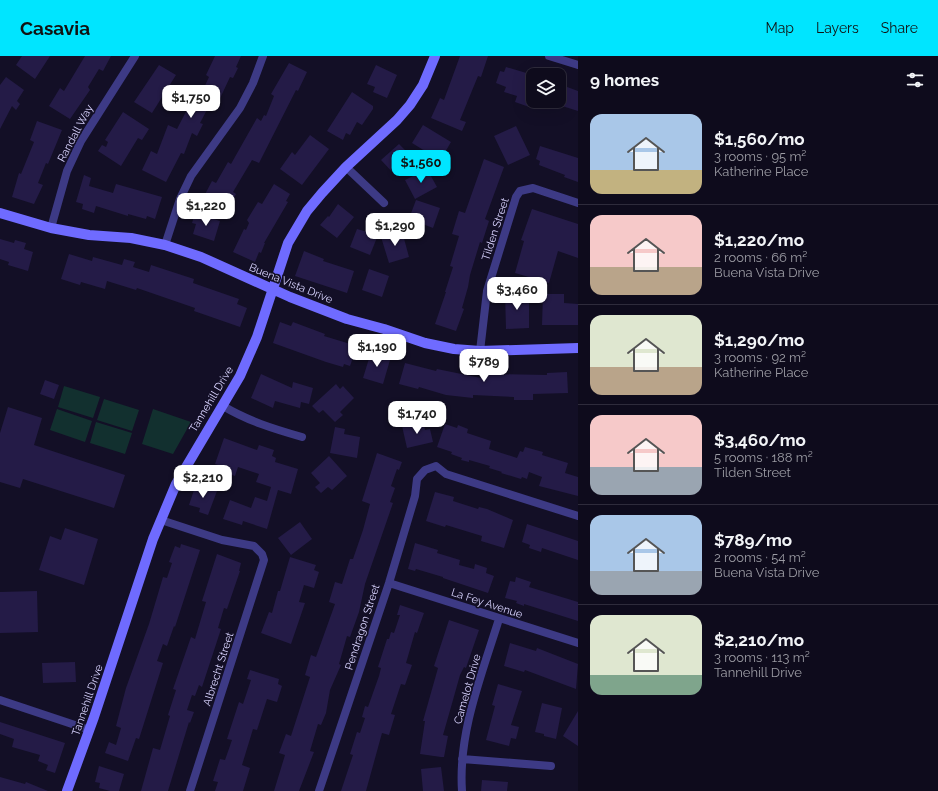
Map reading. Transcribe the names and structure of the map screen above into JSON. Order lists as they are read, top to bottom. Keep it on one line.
{"streets":{"street":["Randall Way","Tilden Street","Buena Vista Drive","Tannehill Drive","La Fey Avenue","Pendragon Street","Albrecht Street","Camelot Drive"]},"crossings":[["Randall Way","Buena Vista Drive"],["Tilden Street","Buena Vista Drive"],["Buena Vista Drive","Tannehill Drive"],["Tannehill Drive","Albrecht Street"],["La Fey Avenue","Pendragon Street"],["La Fey Avenue","Camelot Drive"]],"page":{"header":"Casavia","nav":["Map","Layers","Share"],"heading":"9 homes","price":["$1,750","$1,560","$1,220","$1,290","$3,460","$1,190","$789","$1,740","$2,210"],"list":[{"name":"$1,560/mo","note":"3 rooms · 95 m² · Katherine Place"},{"name":"$1,220/mo","note":"2 rooms · 66 m² · Buena Vista Drive"},{"name":"$1,290/mo","note":"3 rooms · 92 m² · Katherine Place"},{"name":"$3,460/mo","note":"5 rooms · 188 m² · Tilden Street"},{"name":"$789/mo","note":"2 rooms · 54 m² · Buena Vista Drive"},{"name":"$2,210/mo","note":"3 rooms · 113 m² · Tannehill Drive"}]}}
